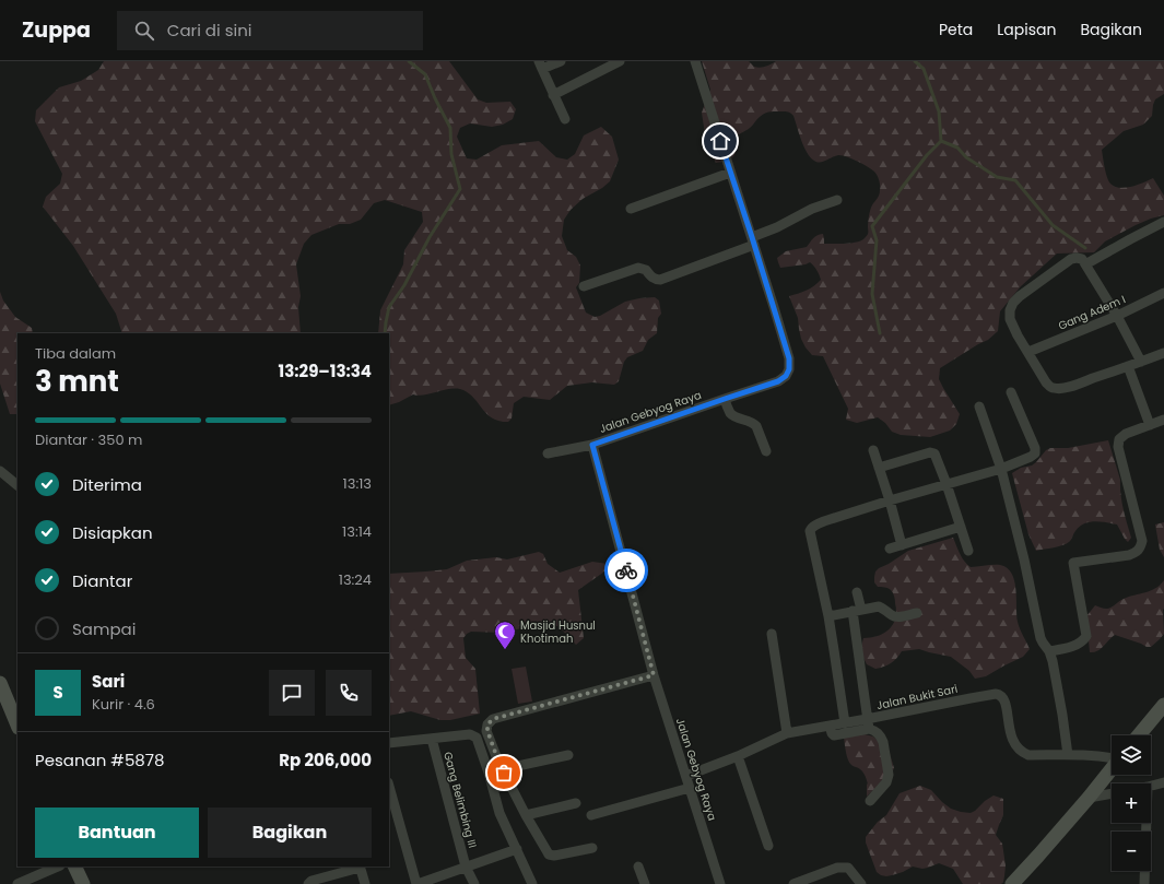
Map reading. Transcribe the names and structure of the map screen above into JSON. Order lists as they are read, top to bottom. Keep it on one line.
{"streets":{"street":["Gang Adem I","Jalan Gebyog Raya","Jalan Bukit Sari","Gang Belimbing III"]},"crossings":[["Jalan Gebyog Raya","Jalan Bukit Sari"]],"places":{"mosque":["Masjid Husnul Khotimah"]},"page":{"header":"Zuppa","search":"Cari di sini","nav":["Peta","Lapisan","Bagikan"],"heading":["3 mnt","Tiba dalam","13:29–13:34"],"panel":["Sari","Kurir · 4.6","Pesanan #5878","Rp 206,000"],"bar":"Diantar · 350 m","list":[["Diterima","13:13"],["Disiapkan","13:14"],["Diantar","13:24"],"Sampai"],"round":"S","map_buttons":["+","−"],"buttons":["Bantuan","Bagikan"]}}
